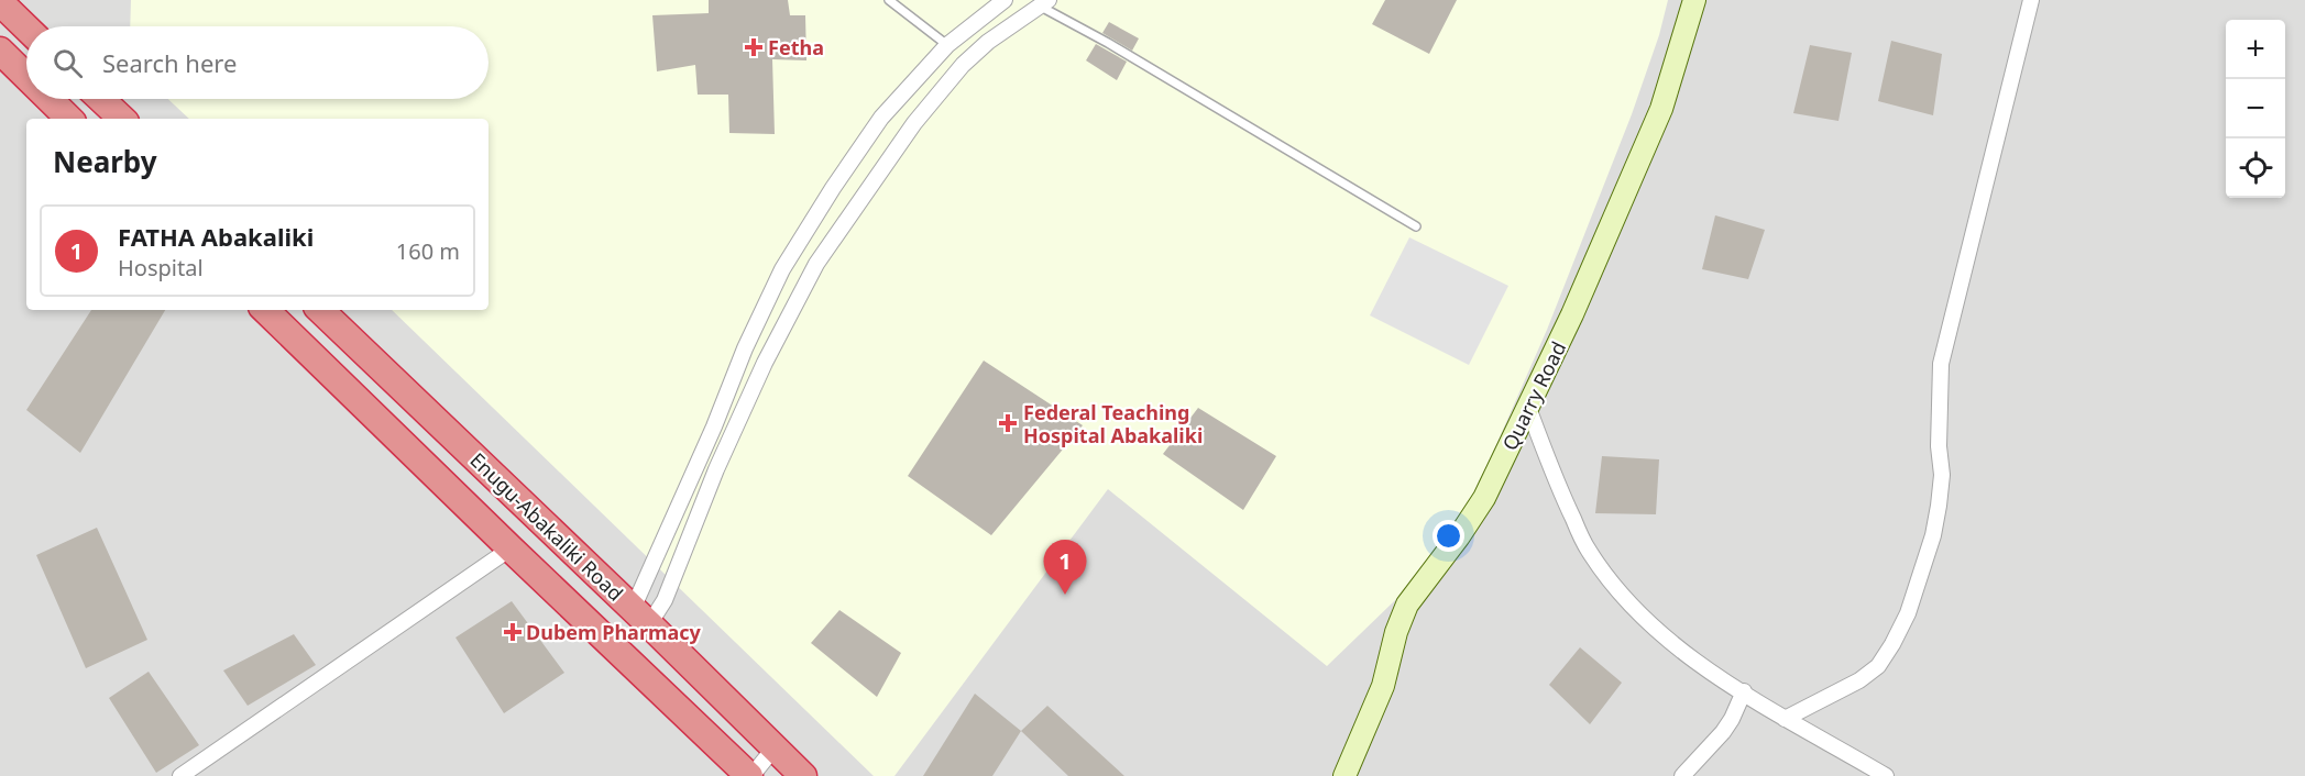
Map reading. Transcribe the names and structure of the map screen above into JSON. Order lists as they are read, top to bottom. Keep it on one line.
{"streets":{"highway":["Enugu-Abakaliki Road"],"street":["Quarry Road"]},"places":{"health":["Fetha","Federal Teaching Hospital Abakaliki","Dubem Pharmacy"]},"page":{"map_buttons":["+","−"],"search":"Search here","heading":"Nearby","list":[{"mark":"1","name":"FATHA Abakaliki","note":"Hospital","value":"160 m"}],"pins":"1"}}
